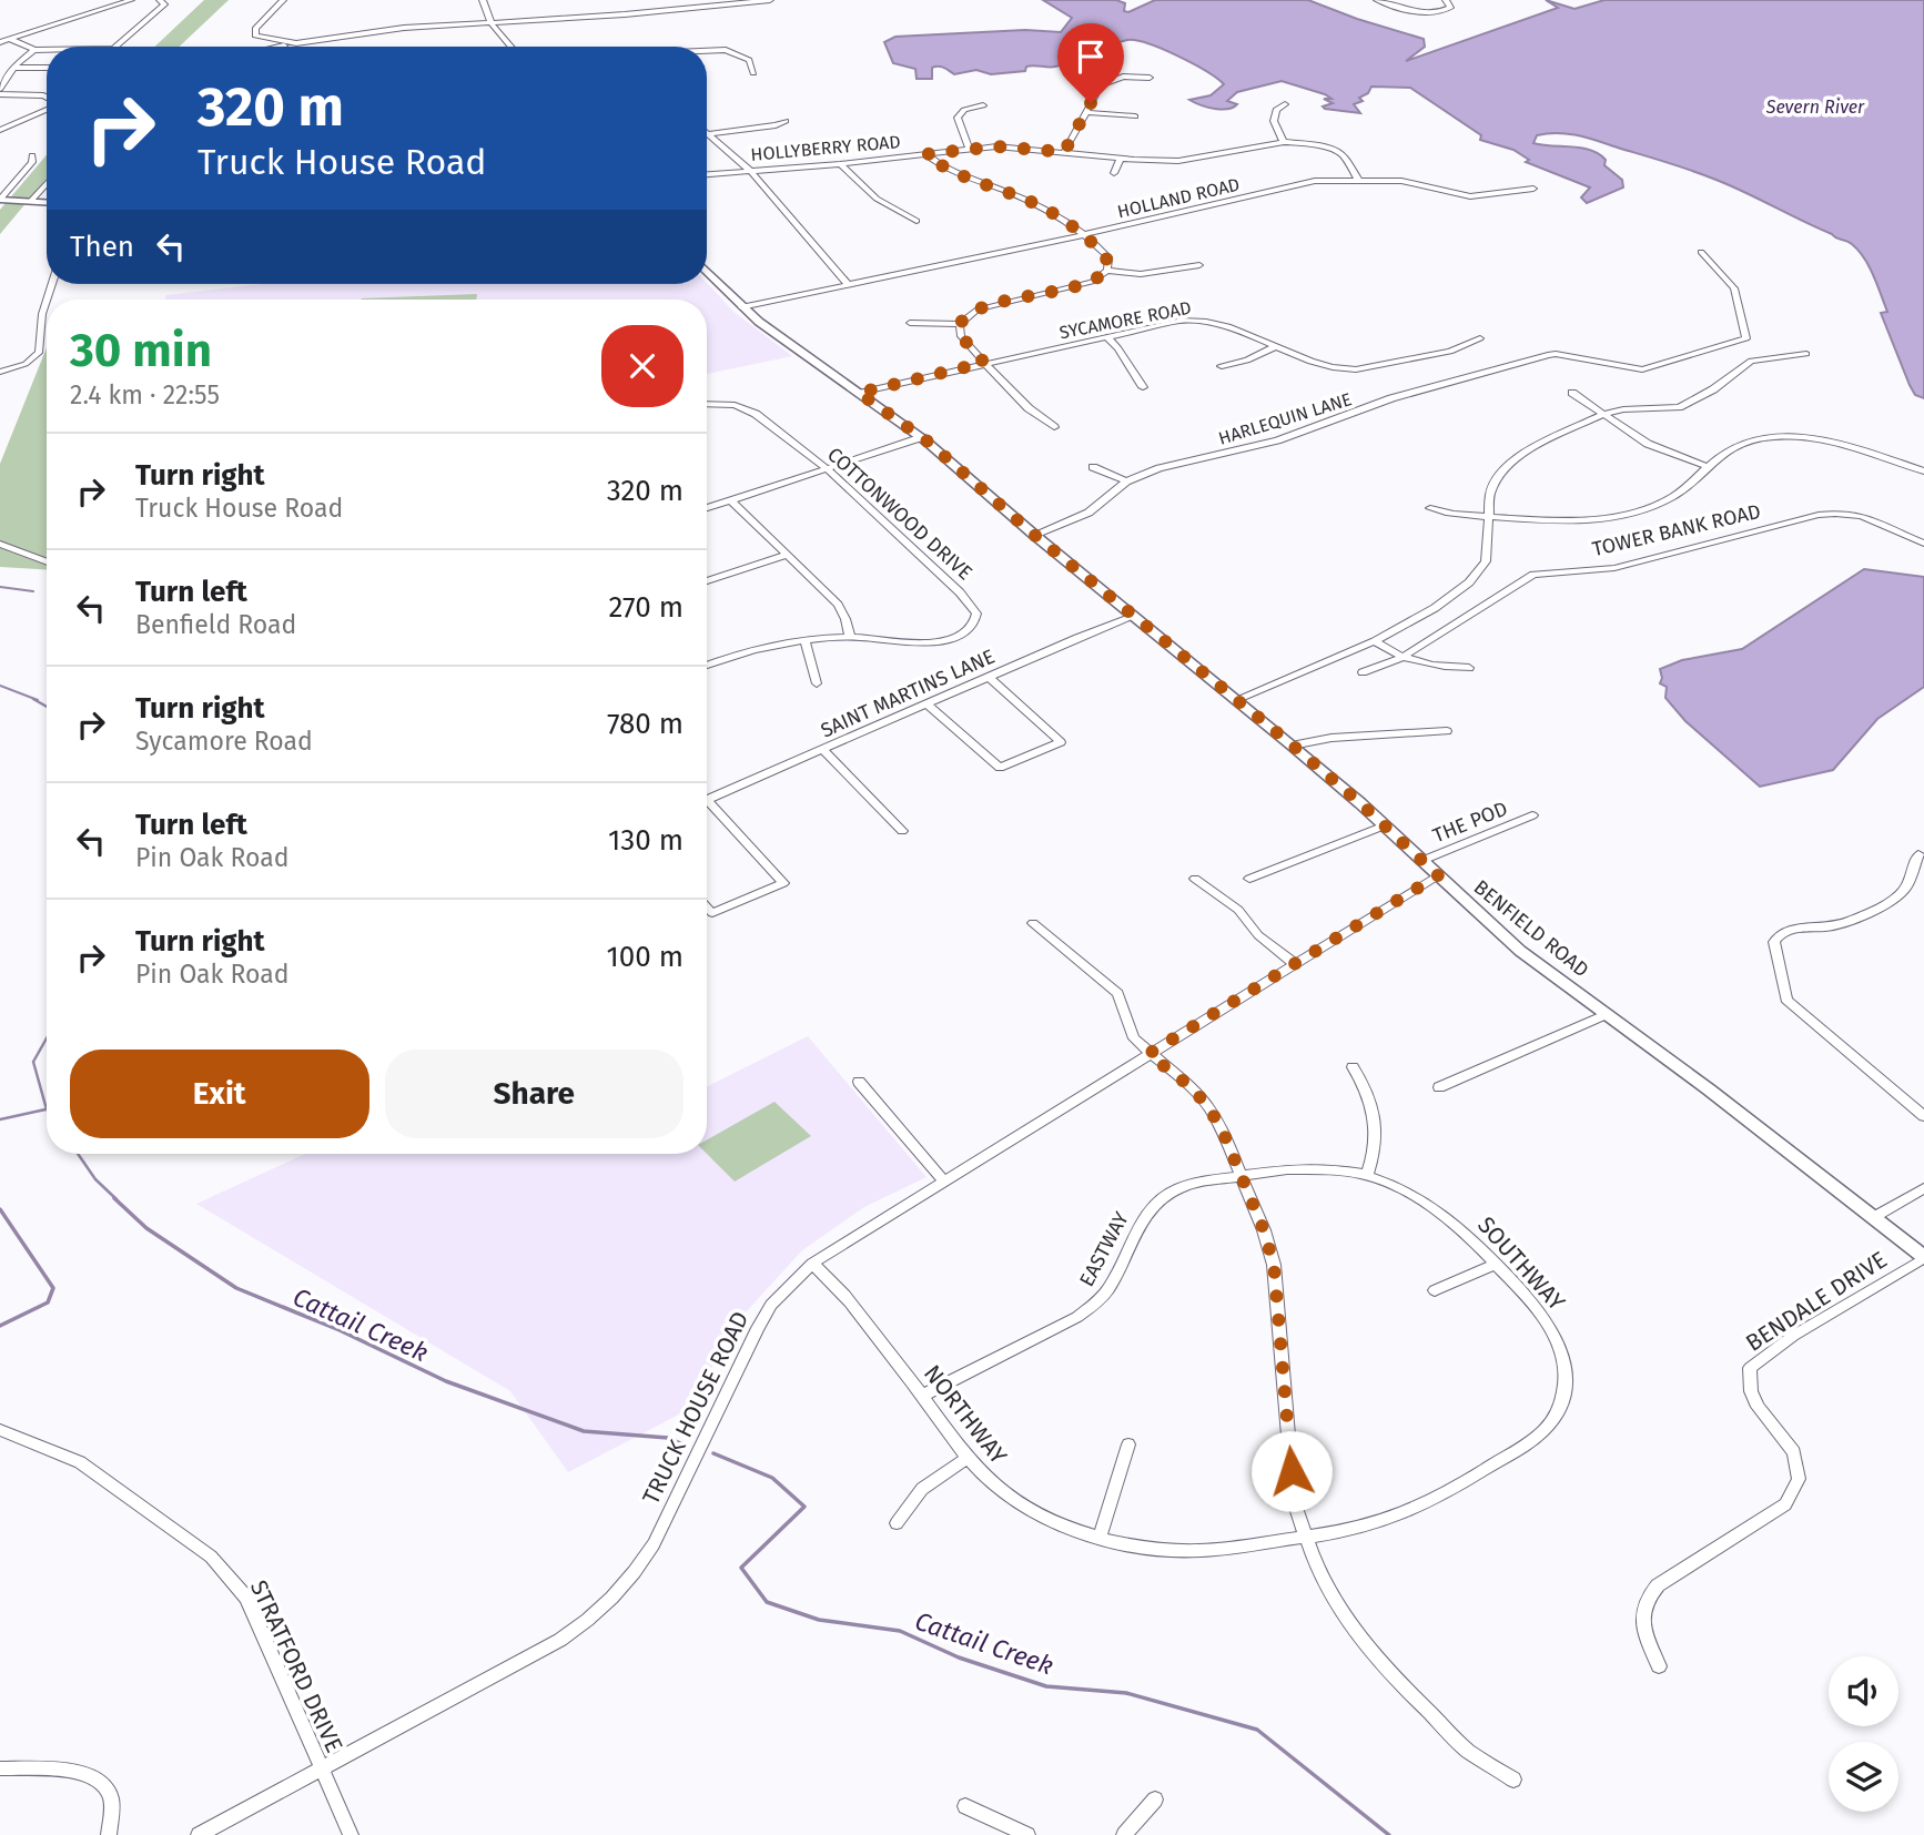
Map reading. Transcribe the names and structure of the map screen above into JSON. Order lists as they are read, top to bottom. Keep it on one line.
{"streets":{"main road":["BENFIELD ROAD"],"street":["HOLLYBERRY ROAD","HOLLAND ROAD","SYCAMORE ROAD","HARLEQUIN LANE","COTTONWOOD DRIVE","TOWER BANK ROAD","SAINT MARTINS LANE","THE POD","EASTWAY","SOUTHWAY","BENDALE DRIVE","TRUCK HOUSE ROAD","NORTHWAY","STRATFORD DRIVE"]},"crossings":[["HOLLYBERRY ROAD","HOLLAND ROAD"],["HOLLAND ROAD","BENFIELD ROAD"],["SYCAMORE ROAD","BENFIELD ROAD"],["HARLEQUIN LANE","BENFIELD ROAD"],["SAINT MARTINS LANE","BENFIELD ROAD"],["THE POD","BENFIELD ROAD"],["BENFIELD ROAD","BENDALE DRIVE"],["BENFIELD ROAD","TRUCK HOUSE ROAD"],["EASTWAY","SOUTHWAY"],["EASTWAY","NORTHWAY"],["SOUTHWAY","NORTHWAY"],["TRUCK HOUSE ROAD","NORTHWAY"],["TRUCK HOUSE ROAD","STRATFORD DRIVE"]],"water":["Severn River","Cattail Creek"],"page":{"turn":["320 m","Truck House Road"],"then":"Then","heading":["30 min","2.4 km · 22:55"],"list":[{"name":"Turn right","note":"Truck House Road","value":"320 m"},{"name":"Turn left","note":"Benfield Road","value":"270 m"},{"name":"Turn right","note":"Sycamore Road","value":"780 m"},{"name":"Turn left","note":"Pin Oak Road","value":"130 m"},{"name":"Turn right","note":"Pin Oak Road","value":"100 m"}],"buttons":["Exit","Share"]}}
